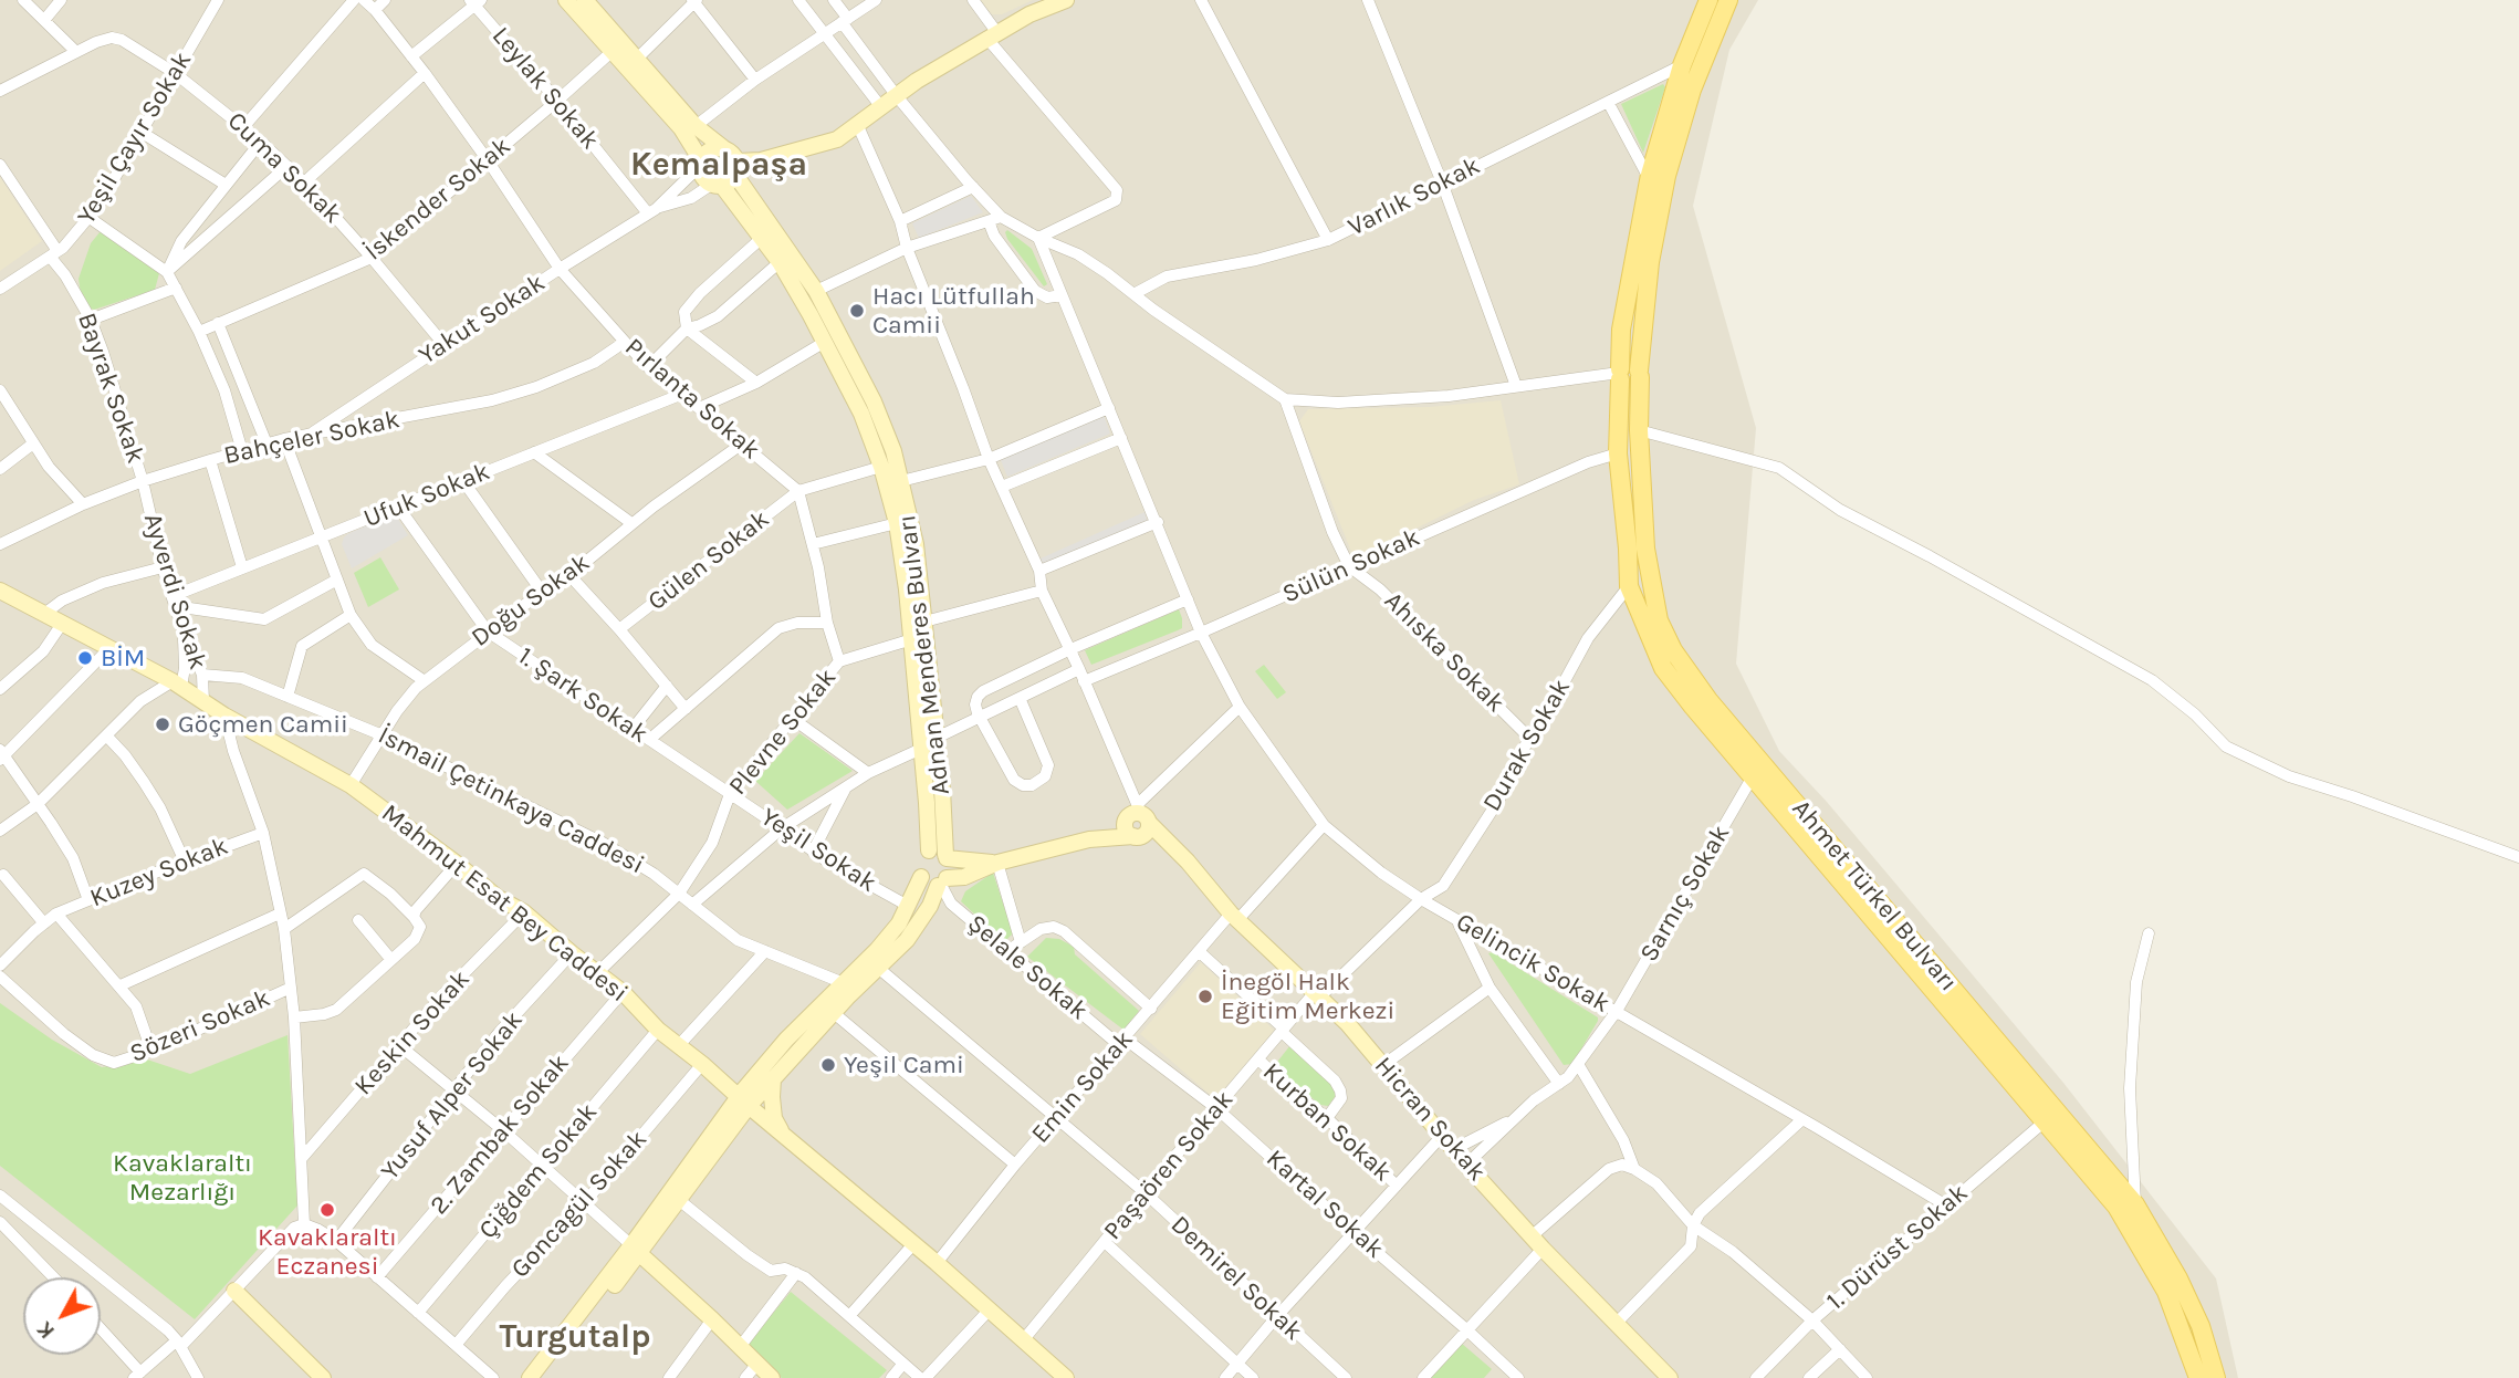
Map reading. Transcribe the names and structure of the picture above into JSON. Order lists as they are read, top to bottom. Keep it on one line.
{"streets":{"main road":["Adnan Menderes Bulvarı","Ahmet Türkel Bulvarı","Mahmut Esat Bey Caddesi","Hicran Sokak"],"street":["Leylak Sokak","Yeşil Çayır Sokak","Cuma Sokak","Varlık Sokak","İskender Sokak","Yakut Sokak","Bayrak Sokak","Pırlanta Sokak","Bahçeler Sokak","Ufuk Sokak","Gülen Sokak","Sülün Sokak","Ayverdi Sokak","Doğu Sokak","Ahıska Sokak","1. Şark Sokak","Plevne Sokak","Durak Sokak","İsmail Çetinkaya Caddesi","Yeşil Sokak","Kuzey Sokak","Sarnıç Sokak","Gelincik Sokak","Şelale Sokak","Sözeri Sokak","Keskin Sokak","Emin Sokak","Yusuf Alper Sokak","Kurban Sokak","2. Zambak Sokak","Paşaören Sokak","Çiğdem Sokak","Goncagül Sokak","Kartal Sokak","1. Dürüst Sokak","Demirel Sokak"]},"crossings":[["Leylak Sokak","İskender Sokak"],["Leylak Sokak","Yakut Sokak"],["Yeşil Çayır Sokak","Cuma Sokak"],["Yeşil Çayır Sokak","Bayrak Sokak"],["Cuma Sokak","İskender Sokak"],["Cuma Sokak","Yakut Sokak"],["Varlık Sokak","Ahmet Türkel Bulvarı"],["İskender Sokak","Pırlanta Sokak"],["İskender Sokak","Adnan Menderes Bulvarı"],["Yakut Sokak","Pırlanta Sokak"],["Yakut Sokak","Bahçeler Sokak"],["Bayrak Sokak","Bahçeler Sokak"],["Bayrak Sokak","Ayverdi Sokak"],["Pırlanta Sokak","Bahçeler Sokak"],["Pırlanta Sokak","Ufuk Sokak"],["Pırlanta Sokak","Gülen Sokak"],["Pırlanta Sokak","Doğu Sokak"],["Bahçeler Sokak","Ayverdi Sokak"],["Ufuk Sokak","Ayverdi Sokak"],["Ufuk Sokak","1. Şark Sokak"],["Sülün Sokak","Ahıska Sokak"],["Sülün Sokak","Ahmet Türkel Bulvarı"],["Sülün Sokak","Gelincik Sokak"],["Ayverdi Sokak","İsmail Çetinkaya Caddesi"],["Ayverdi Sokak","Mahmut Esat Bey Caddesi"],["Doğu Sokak","1. Şark Sokak"],["Doğu Sokak","İsmail Çetinkaya Caddesi"],["Doğu Sokak","Mahmut Esat Bey Caddesi"],["Ahıska Sokak","Durak Sokak"],["Adnan Menderes Bulvarı","Plevne Sokak"],["Adnan Menderes Bulvarı","Şelale Sokak"],["1. Şark Sokak","Plevne Sokak"],["1. Şark Sokak","Yeşil Sokak"],["Plevne Sokak","İsmail Çetinkaya Caddesi"],["Plevne Sokak","Yeşil Sokak"],["Plevne Sokak","Mahmut Esat Bey Caddesi"],["Durak Sokak","Ahmet Türkel Bulvarı"],["Durak Sokak","Gelincik Sokak"],["Durak Sokak","Paşaören Sokak"],["Sarnıç Sokak","Ahmet Türkel Bulvarı"],["Sarnıç Sokak","Gelincik Sokak"],["Ahmet Türkel Bulvarı","1. Dürüst Sokak"],["Mahmut Esat Bey Caddesi","Keskin Sokak"],["Mahmut Esat Bey Caddesi","Emin Sokak"],["Mahmut Esat Bey Caddesi","Yusuf Alper Sokak"],["Mahmut Esat Bey Caddesi","2. Zambak Sokak"],["Mahmut Esat Bey Caddesi","Paşaören Sokak"],["Mahmut Esat Bey Caddesi","Çiğdem Sokak"],["Mahmut Esat Bey Caddesi","Goncagül Sokak"],["Gelincik Sokak","Emin Sokak"],["Gelincik Sokak","Paşaören Sokak"],["Gelincik Sokak","1. Dürüst Sokak"],["Şelale Sokak","Emin Sokak"],["Şelale Sokak","Kartal Sokak"],["Emin Sokak","Hicran Sokak"],["Emin Sokak","Kartal Sokak"],["Emin Sokak","Demirel Sokak"],["Hicran Sokak","Paşaören Sokak"],["Kurban Sokak","Paşaören Sokak"],["Paşaören Sokak","Kartal Sokak"],["Paşaören Sokak","Demirel Sokak"]],"districts":["Kemalpaşa","Turgutalp"],"parks":["Kavaklaraltı Mezarlığı"],"places":["Hacı Lütfullah Camii","BİM","Göçmen Camii","İnegöl Halk Eğitim Merkezi","Yeşil Cami","Kavaklaraltı Eczanesi"],"north":"bottom left"}
